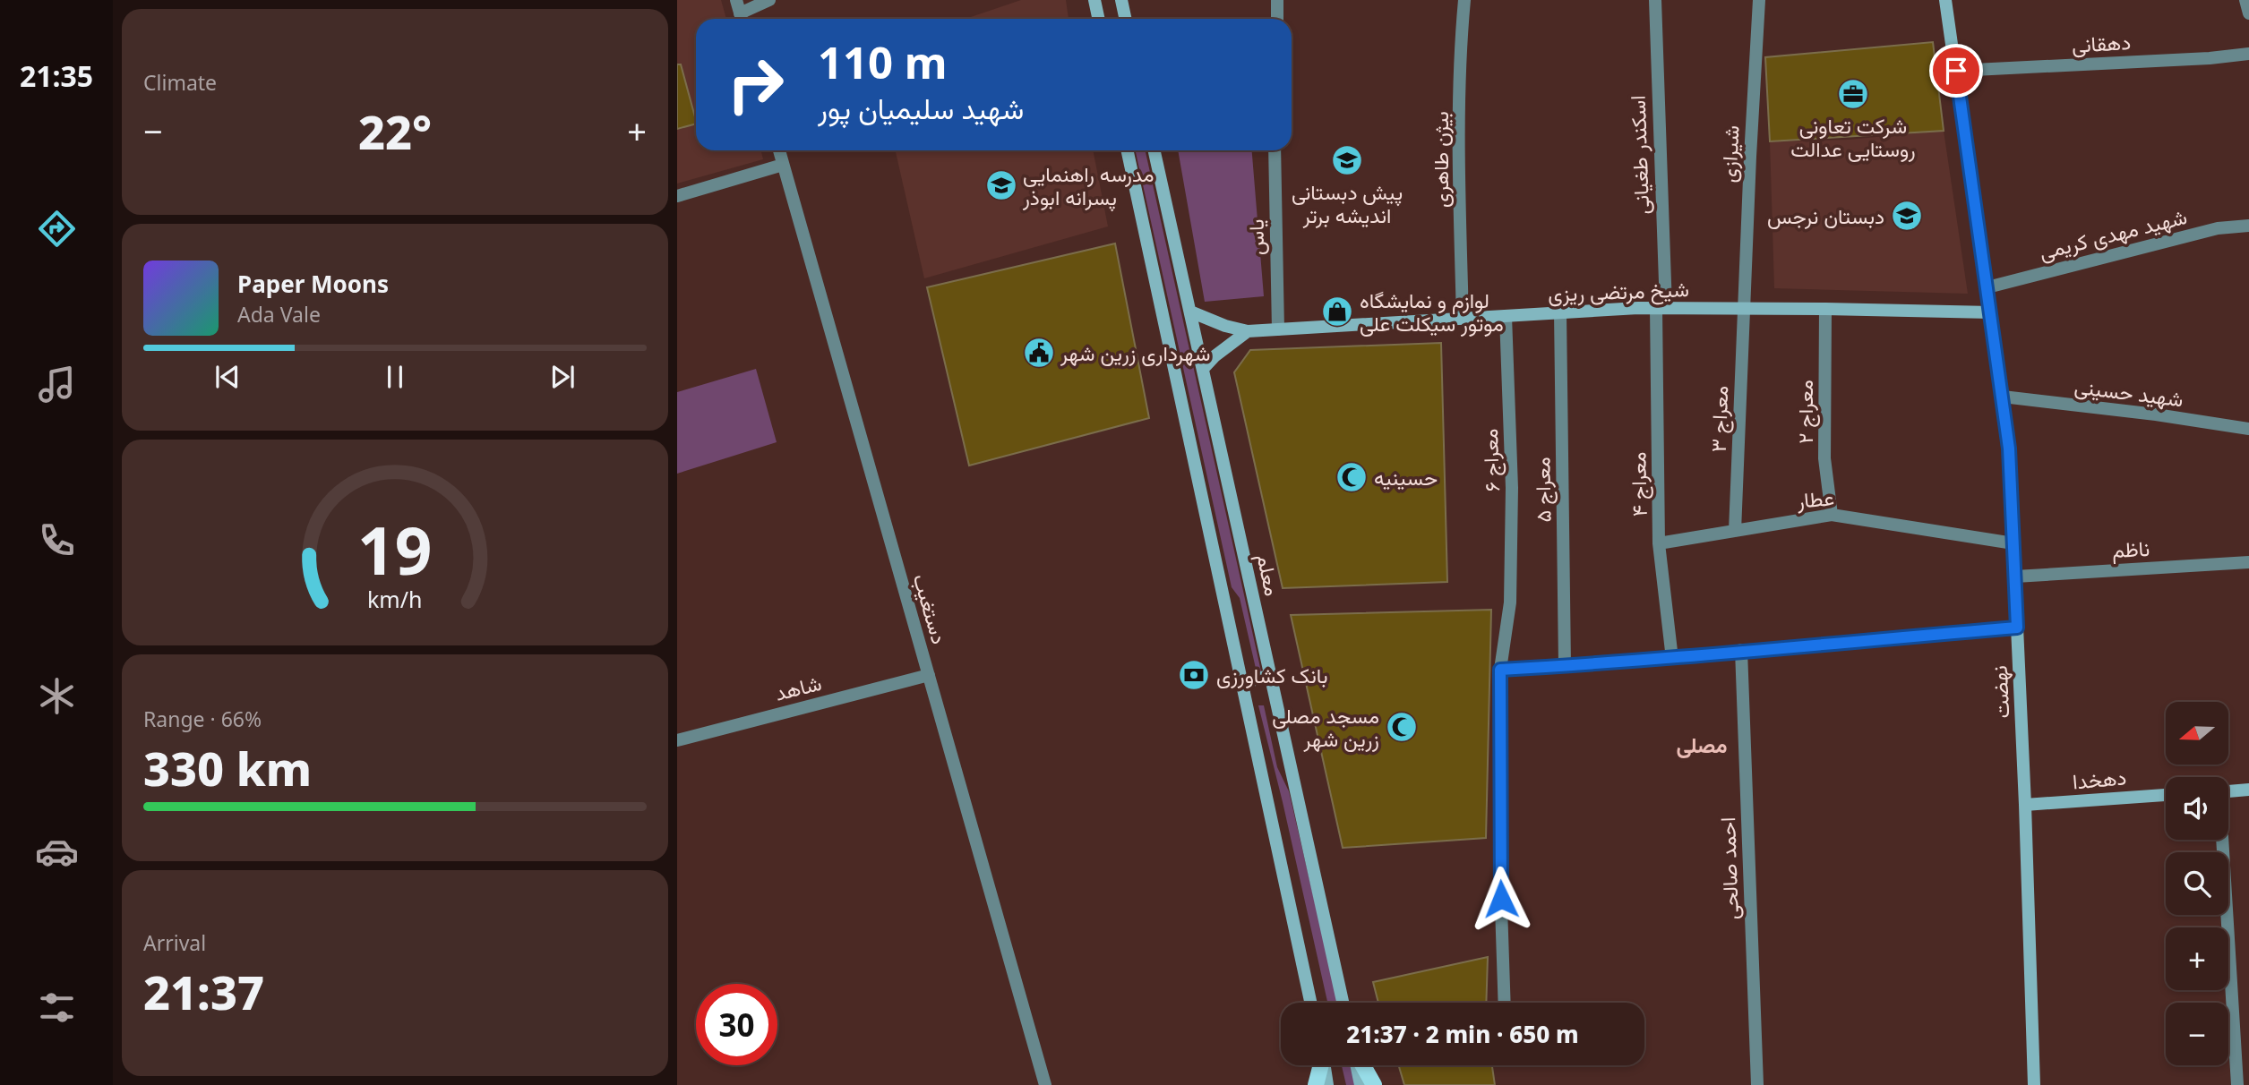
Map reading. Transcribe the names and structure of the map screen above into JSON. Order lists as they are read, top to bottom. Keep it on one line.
{"streets":{"street":["دهقانی","شیرازی","اسکندر طغیانی","بیژن طاهری","شهید مهدی کریمی","یاس","شیخ مرتضی ریزی","شهید حسینی","معراج ۲","معراج ۳","معراج ۶","معراج ۴","معراج ۵","عطار","ناظم","معلم","دستغیب","شاهد","نهضت","دهخدا","احمد صالحی"]},"crossings":[["دهقانی","نهضت"],["شیرازی","شیخ مرتضی ریزی"],["شیرازی","معراج ۳"],["اسکندر طغیانی","شیخ مرتضی ریزی"],["اسکندر طغیانی","معراج ۴"],["بیژن طاهری","شیخ مرتضی ریزی"],["شهید مهدی کریمی","نهضت"],["یاس","شیخ مرتضی ریزی"],["شیخ مرتضی ریزی","معراج ۲"],["شیخ مرتضی ریزی","معراج ۳"],["شیخ مرتضی ریزی","معراج ۶"],["شیخ مرتضی ریزی","معراج ۴"],["شیخ مرتضی ریزی","معراج ۵"],["شیخ مرتضی ریزی","معلم"],["شیخ مرتضی ریزی","نهضت"],["شهید حسینی","نهضت"],["معراج ۲","عطار"],["معراج ۳","عطار"],["معراج ۴","عطار"],["عطار","نهضت"],["ناظم","نهضت"],["دستغیب","شاهد"],["نهضت","دهخدا"]],"districts":["مصلی"],"places":{"office":["شرکت تعاونی روستایی عدالت"],"school or university":["پیش دبستانی اندیشه برتر","مدرسه راهنمایی پسرانه ابوذر","دبستان نرجس"],"shop":["لوازم و نمایشگاه موتور سیکلت علی"],"public building":["شهرداری زرین شهر"],"mosque":["حسینیه","مسجد مصلی زرین شهر"],"bank":["بانک کشاورزی"]},"north":"left","page":{"tabs":"21:35","tile":["Climate",["Range · 66%","330 km"],["Arrival","21:37"]],"turn":["110 m","شهید سلیمیان پور"],"heat":["−","22°","+"],"song":["Paper Moons","Ada Vale"],"map_buttons":["+","−"],"limit":"30","trip":"21:37 · 2 min · 650 m","gauge":["19","km/h"]}}
